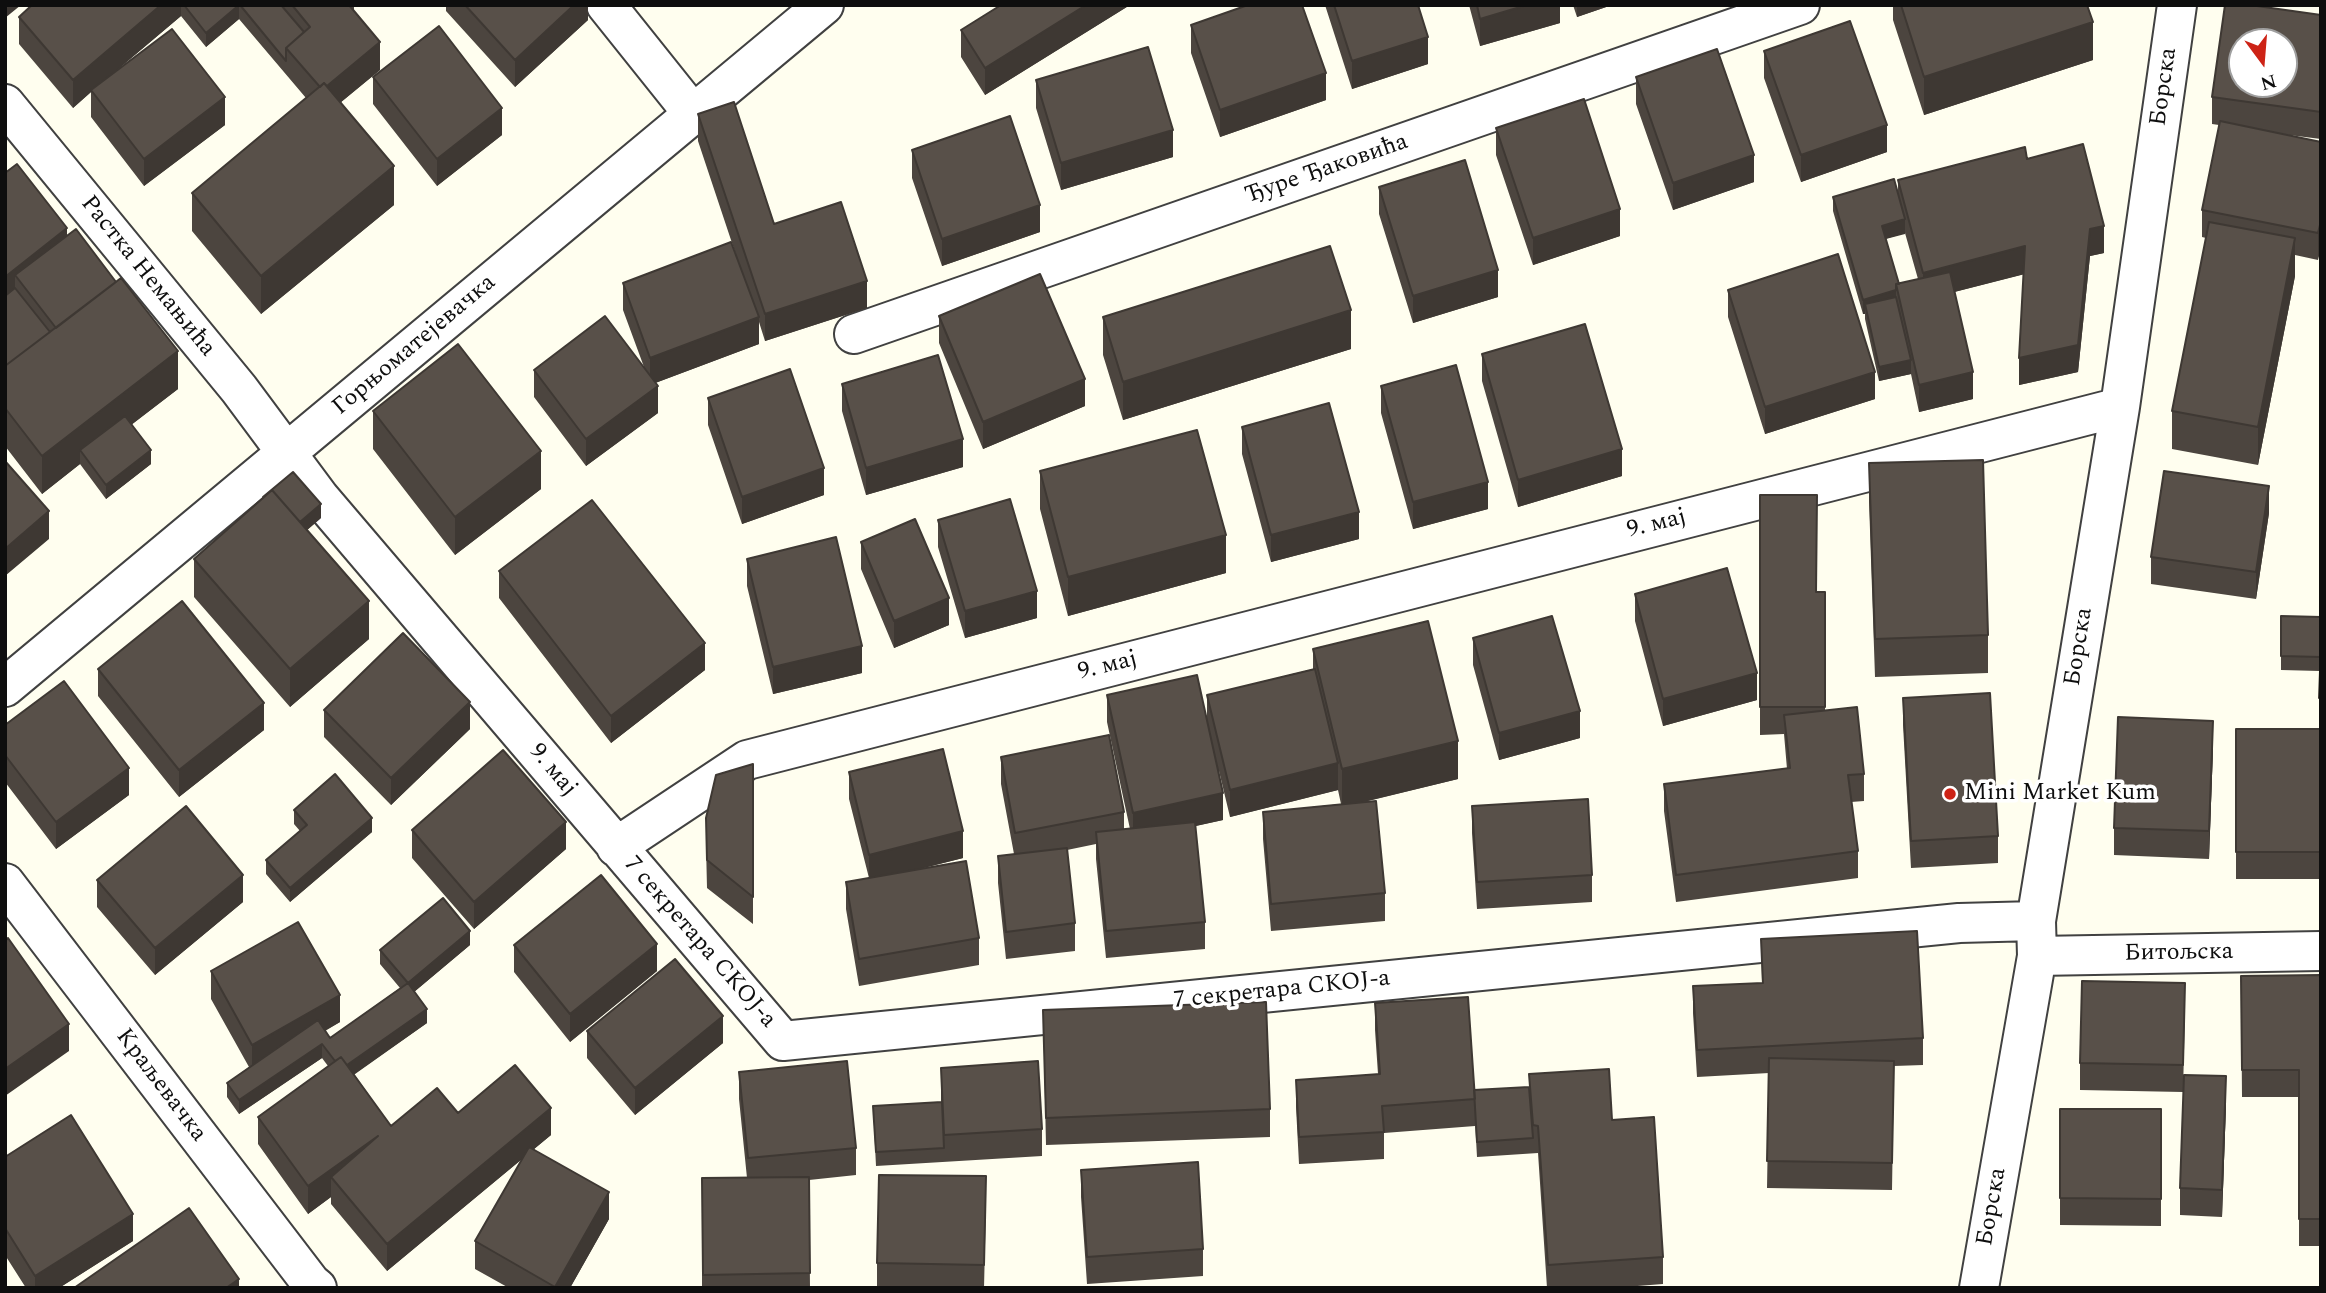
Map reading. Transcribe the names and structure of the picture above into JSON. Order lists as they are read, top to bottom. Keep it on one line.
{"streets":{"street":["Борска","Ђуре Ђаковића","Растка Немањића","Горњоматејевачка","9. мај","7 секретара СКОЈ-а","Битољска","Краљевачка"]},"crossings":[["Борска","9. мај"],["Борска","7 секретара СКОЈ-а"],["Борска","Битољска"],["Растка Немањића","Горњоматејевачка"],["Растка Немањића","9. мај"],["Горњоматејевачка","9. мај"],["9. мај","7 секретара СКОЈ-а"],["7 секретара СКОЈ-а","Битољска"]],"places":["Mini Market Kum"],"north":"bottom"}
